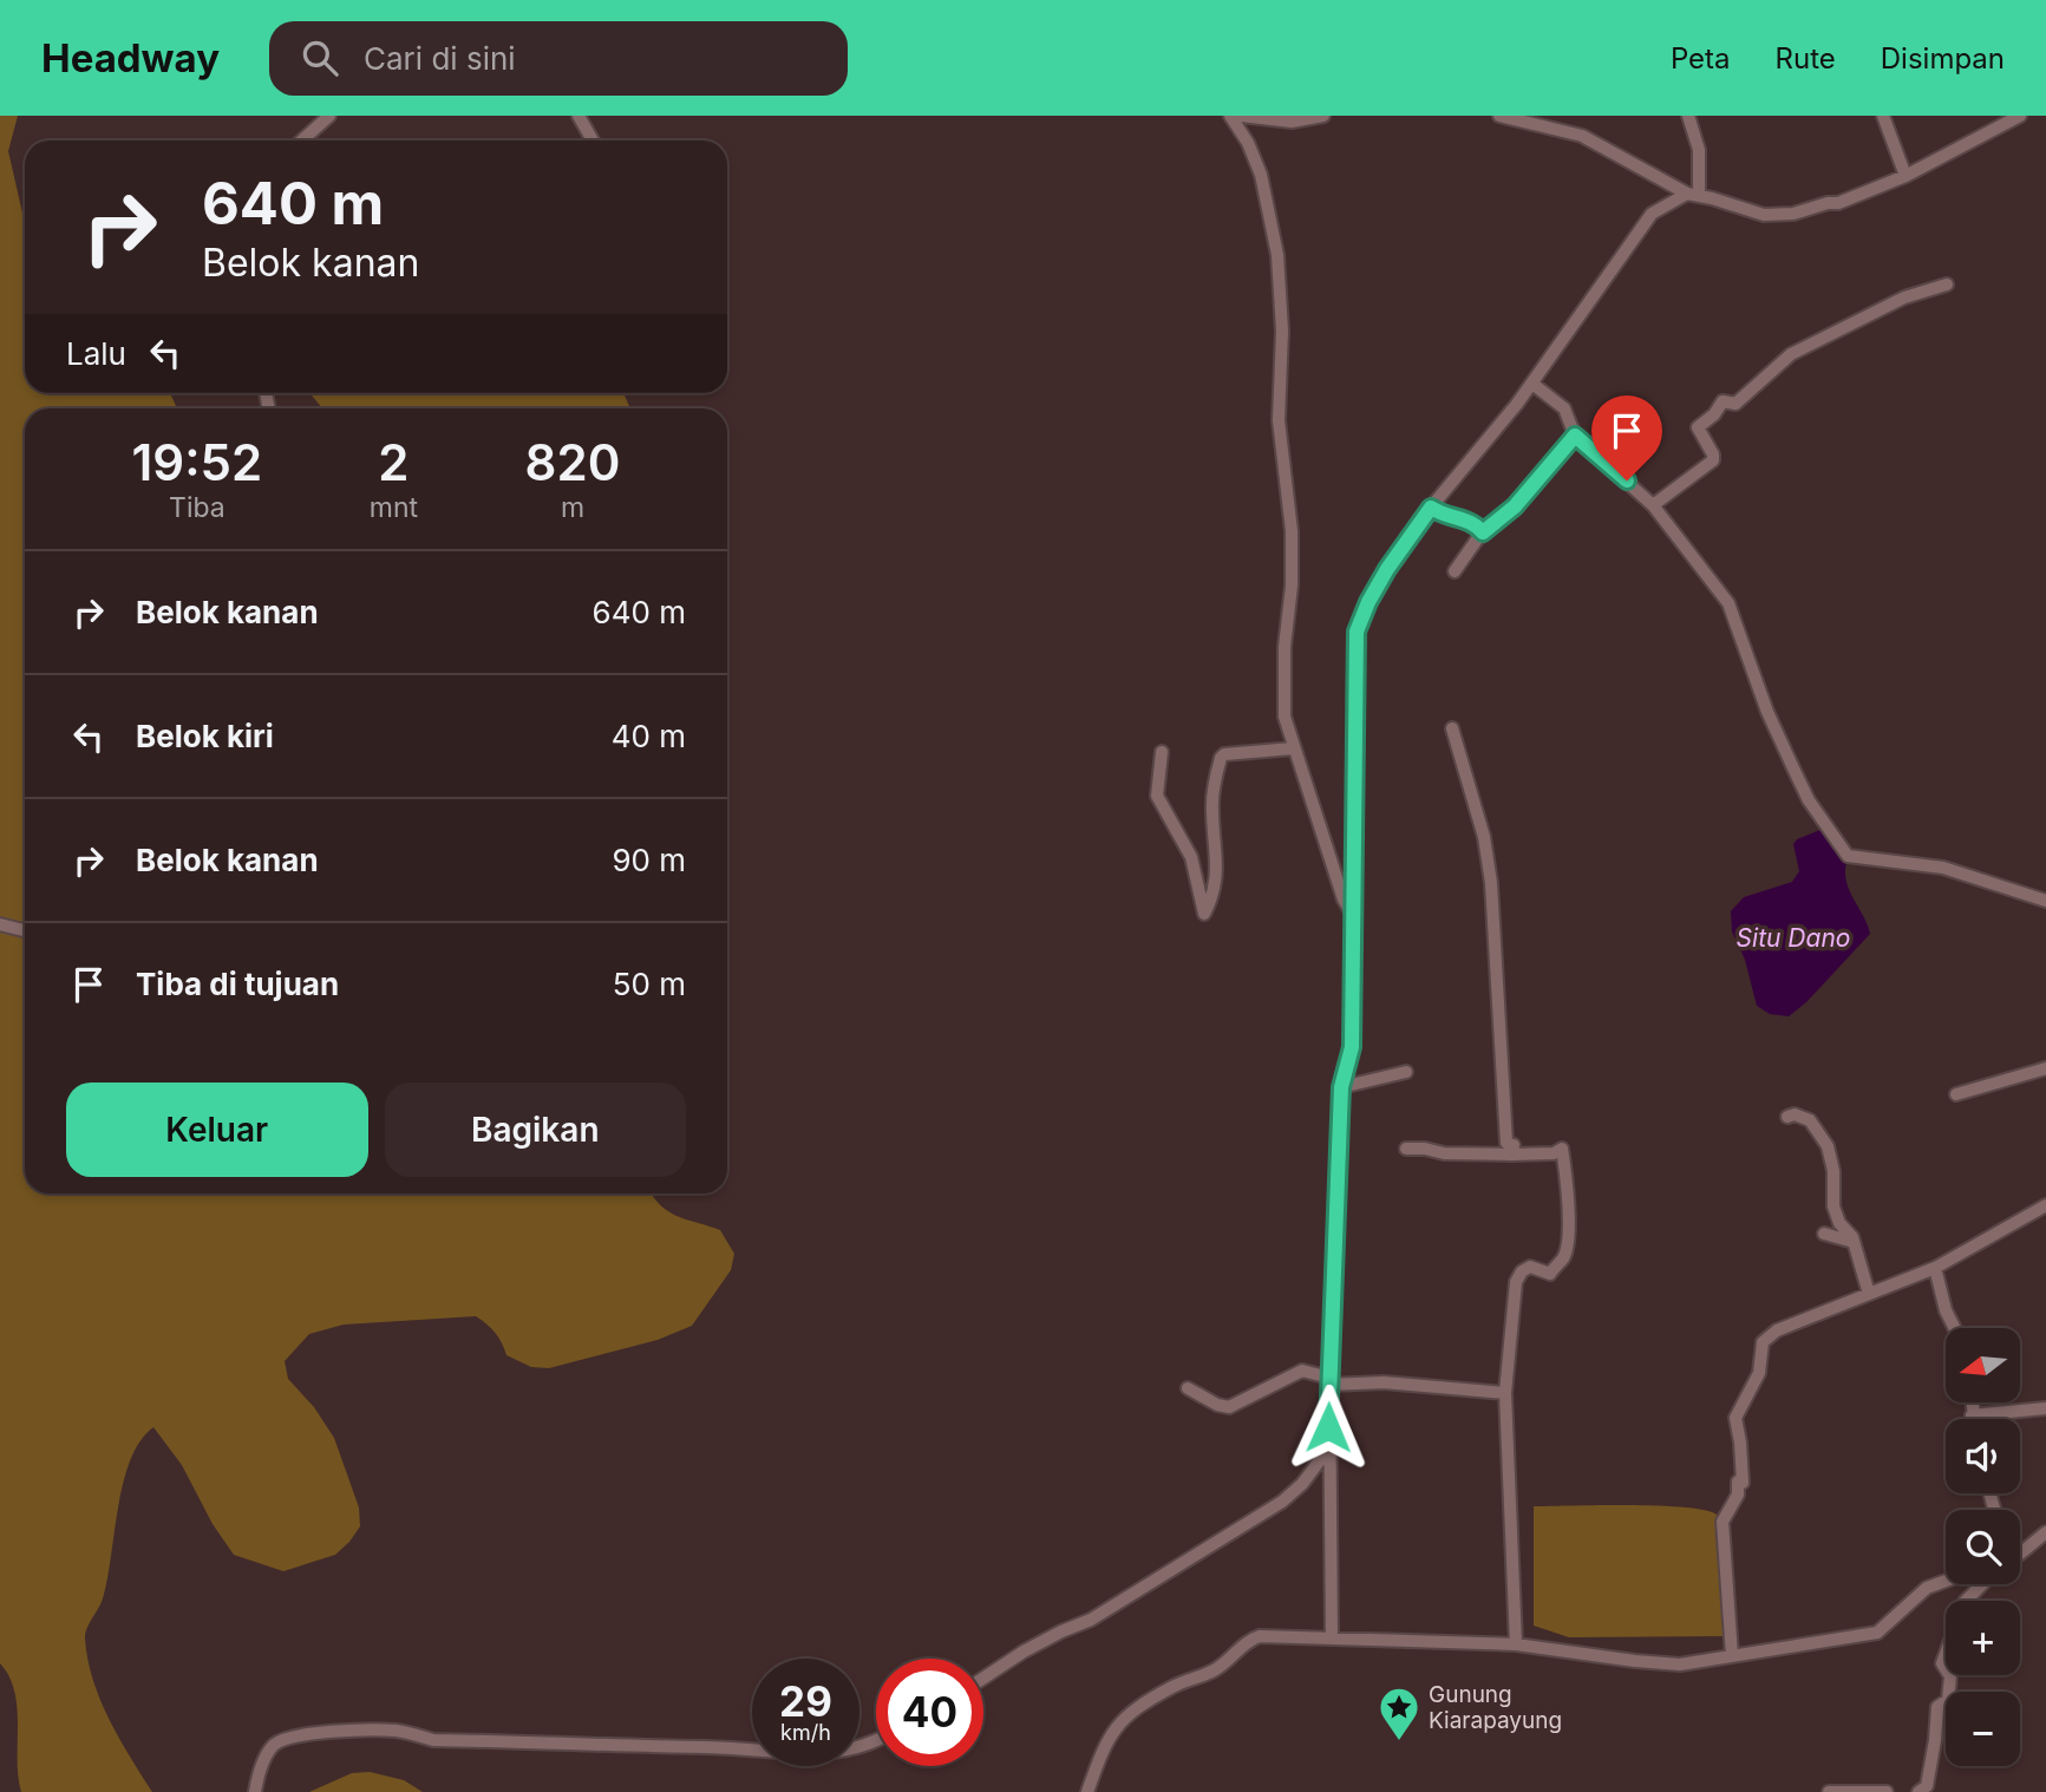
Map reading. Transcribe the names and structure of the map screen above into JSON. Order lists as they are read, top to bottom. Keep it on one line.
{"water":["Situ Dano"],"places":{"place":["Gunung Kiarapayung"]},"north":"left","page":{"header":"Headway","search":"Cari di sini","nav":["Peta","Rute","Disimpan"],"turn":["640 m","Belok kanan"],"then":"Lalu","eta":["19:52","Tiba","2","mnt","820","m"],"list":[{"name":"Belok kanan","value":"640 m"},{"name":"Belok kiri","value":"40 m"},{"name":"Belok kanan","value":"90 m"},{"name":"Tiba di tujuan","value":"50 m"}],"buttons":["Keluar","Bagikan"],"map_buttons":["+","−"],"speed":"29 km/h","limit":"40"}}
